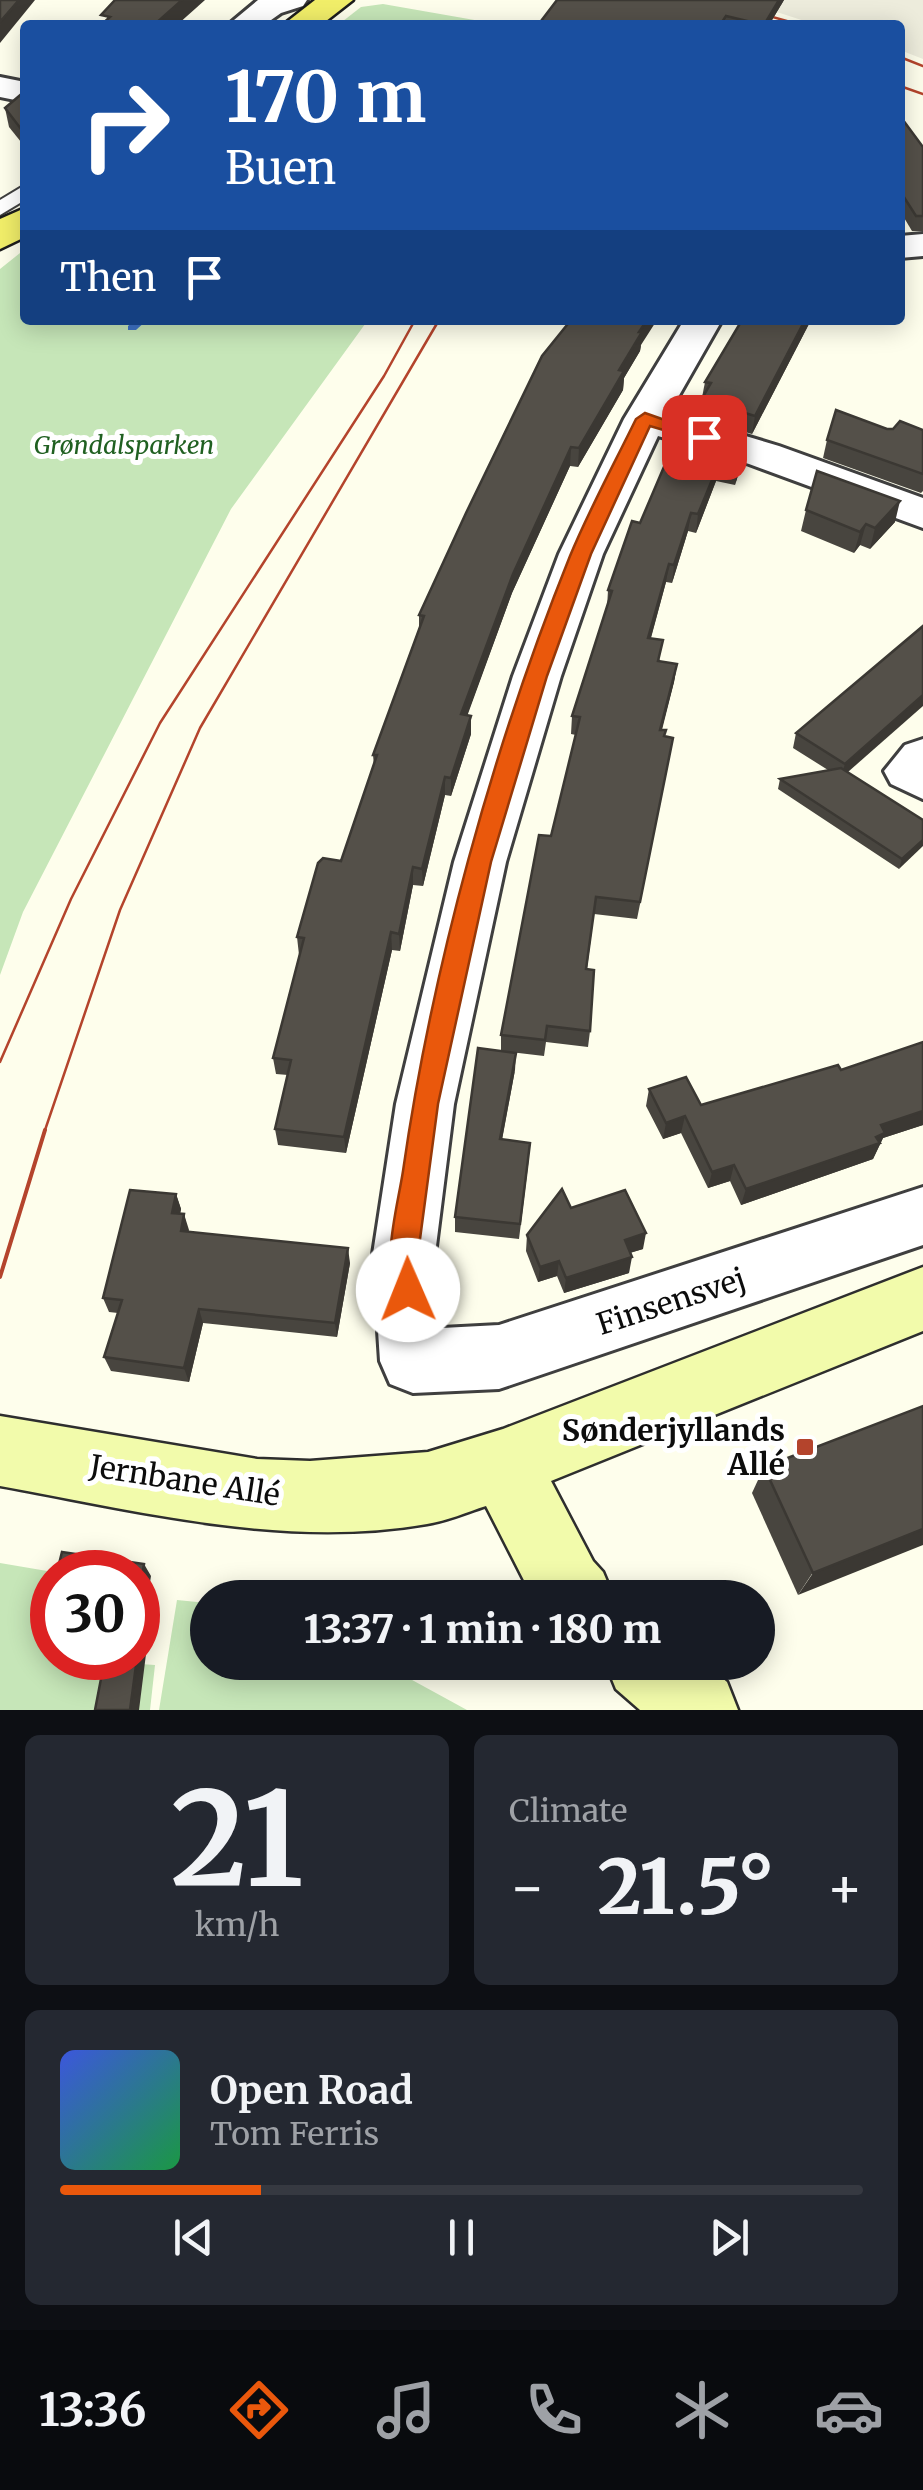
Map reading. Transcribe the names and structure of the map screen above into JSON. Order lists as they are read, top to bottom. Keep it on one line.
{"streets":{"street":["Finsensvej","Jernbane Allé"]},"parks":["Grøndalsparken"],"places":{"transit":["Sønderjyllands Allé"]},"page":{"turn":["170 m","Buen"],"then":"Then","limit":"30","trip":"13:37 · 1 min · 180 m","tile":[["21","km/h"],"Climate"],"heat":["−","21.5°","+"],"song":["Open Road","Tom Ferris"],"tabs":"13:36"}}
